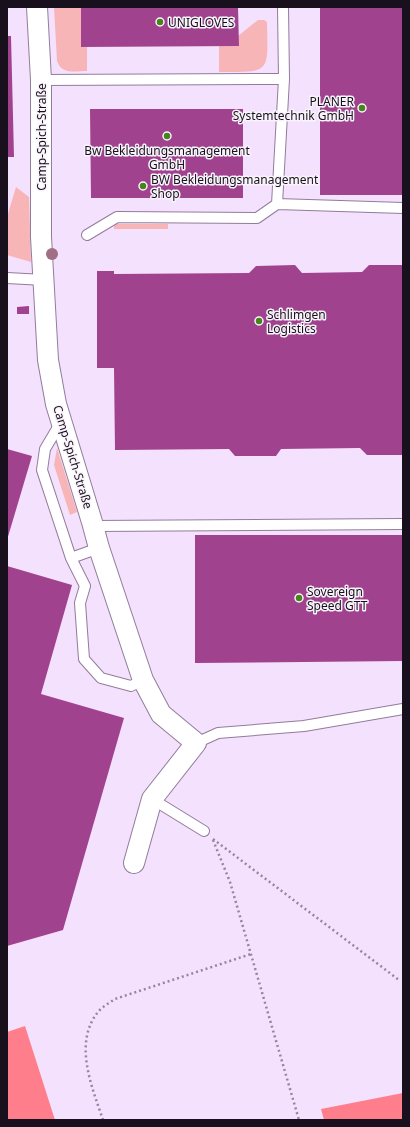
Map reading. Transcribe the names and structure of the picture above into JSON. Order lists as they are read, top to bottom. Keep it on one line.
{"streets":{"street":["Camp-Spich-Straße"]},"places":["UNIGLOVES","PLANER Systemtechnik GmbH","Bw Bekleidungsmanagement GmbH","BW Bekleidungsmanagement Shop","Schlimgen Logistics","Sovereign Speed GTT"]}
